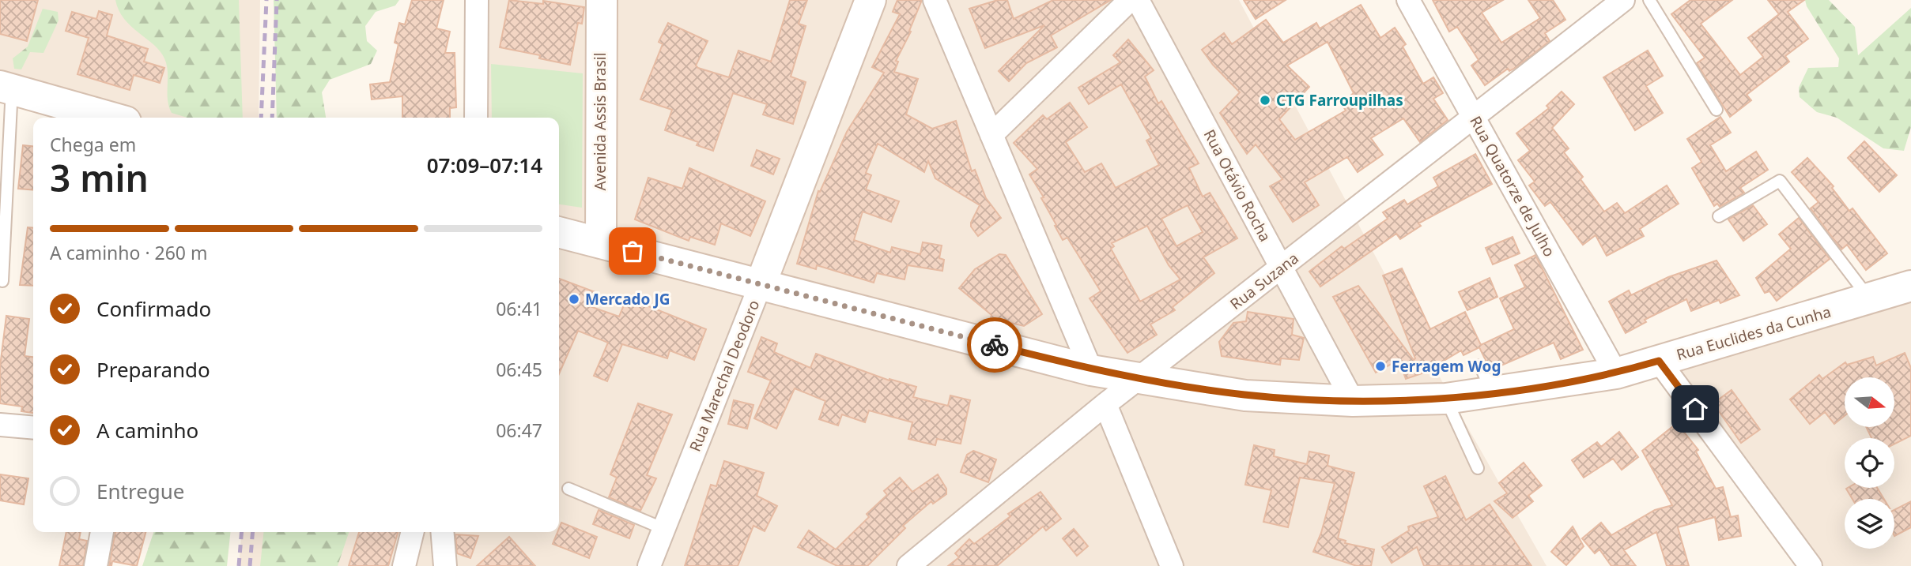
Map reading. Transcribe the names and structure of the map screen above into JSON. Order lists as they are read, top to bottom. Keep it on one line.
{"streets":{"main road":["Avenida Assis Brasil","Rua Euclides da Cunha","Rua Marechal Deodoro"],"street":["Rua Otávio Rocha","Rua Quatorze de Julho","Rua Suzana"]},"crossings":[["Avenida Assis Brasil","Rua Euclides da Cunha"],["Rua Otávio Rocha","Rua Suzana"],["Rua Otávio Rocha","Rua Euclides da Cunha"],["Rua Quatorze de Julho","Rua Suzana"],["Rua Quatorze de Julho","Rua Euclides da Cunha"],["Rua Suzana","Rua Euclides da Cunha"],["Rua Euclides da Cunha","Rua Marechal Deodoro"]],"places":["CTG Farroupilhas","Mercado JG","Ferragem Wog"],"north":"right","page":{"heading":["3 min","Chega em","07:09–07:14"],"bar":"A caminho · 260 m","list":[["Confirmado","06:41"],["Preparando","06:45"],["A caminho","06:47"],"Entregue"]}}
